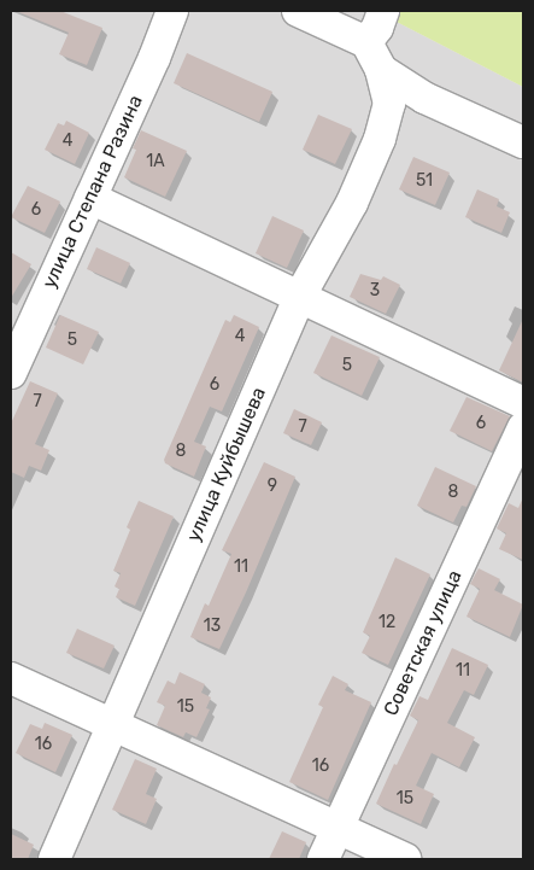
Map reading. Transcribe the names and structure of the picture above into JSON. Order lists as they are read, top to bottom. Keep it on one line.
{"streets":{"street":["улица Степана Разина","улица Куйбышева","Советская улица"]},"house_numbers":["4","1А","51","6","3","4","5","5","6","7","6","7","8","9","8","11","12","13","11","15","16","16","15"]}
